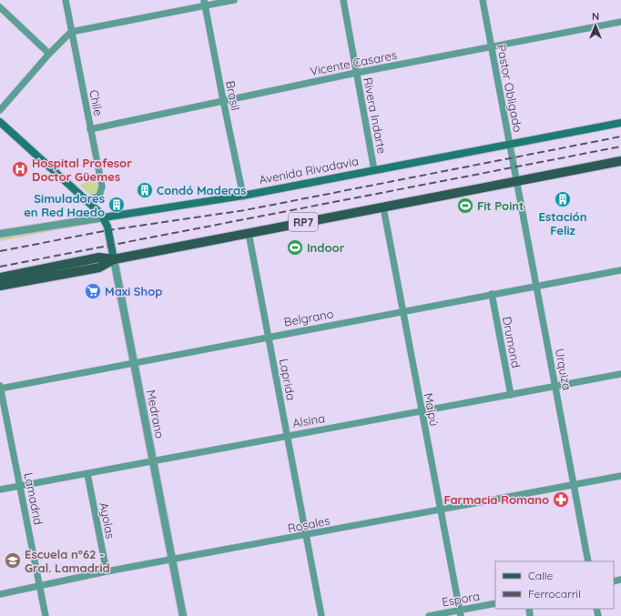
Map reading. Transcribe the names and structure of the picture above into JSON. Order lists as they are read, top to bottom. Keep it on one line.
{"streets":{"main road":["Avenida Rivadavia","RP7","Medrano"],"street":["Vicente Casares","Pastor Obligado","Brasil","Chile","Rivera Indarte","Belgrano","Drumond","Urquiza","Laprida","Maipú","Alsina","Lamadrid","Ayolas","Rosales","Espora"]},"crossings":[["Vicente Casares","Pastor Obligado"],["Vicente Casares","Brasil"],["Vicente Casares","Chile"],["Vicente Casares","Rivera Indarte"],["Pastor Obligado","Avenida Rivadavia"],["Pastor Obligado","RP7"],["Pastor Obligado","Urquiza"],["Brasil","Avenida Rivadavia"],["Rivera Indarte","Avenida Rivadavia"],["Avenida Rivadavia","Medrano"],["RP7","Urquiza"],["RP7","Laprida"],["RP7","Maipú"],["RP7","Medrano"],["Belgrano","Drumond"],["Belgrano","Urquiza"],["Belgrano","Laprida"],["Belgrano","Maipú"],["Belgrano","Medrano"],["Belgrano","Lamadrid"],["Drumond","Alsina"],["Urquiza","Alsina"],["Urquiza","Rosales"],["Laprida","Alsina"],["Laprida","Rosales"],["Maipú","Alsina"],["Maipú","Rosales"],["Maipú","Espora"],["Medrano","Alsina"],["Medrano","Rosales"],["Alsina","Lamadrid"],["Alsina","Ayolas"],["Lamadrid","Rosales"],["Ayolas","Rosales"]],"places":{"hospital":["Hospital Profesor Doctor Güemes"],"building":["Condó Maderas","Estación Feliz","Simuladores en Red Haedo"],"sports":["Fit Point","Indoor"],"supermarket":["Maxi Shop"],"pharmacy":["Farmacia Romano"],"school or university":["Escuela n°62 - Gral. Lamadrid"]},"legend":["Calle","Ferrocarril"],"north":"top"}
